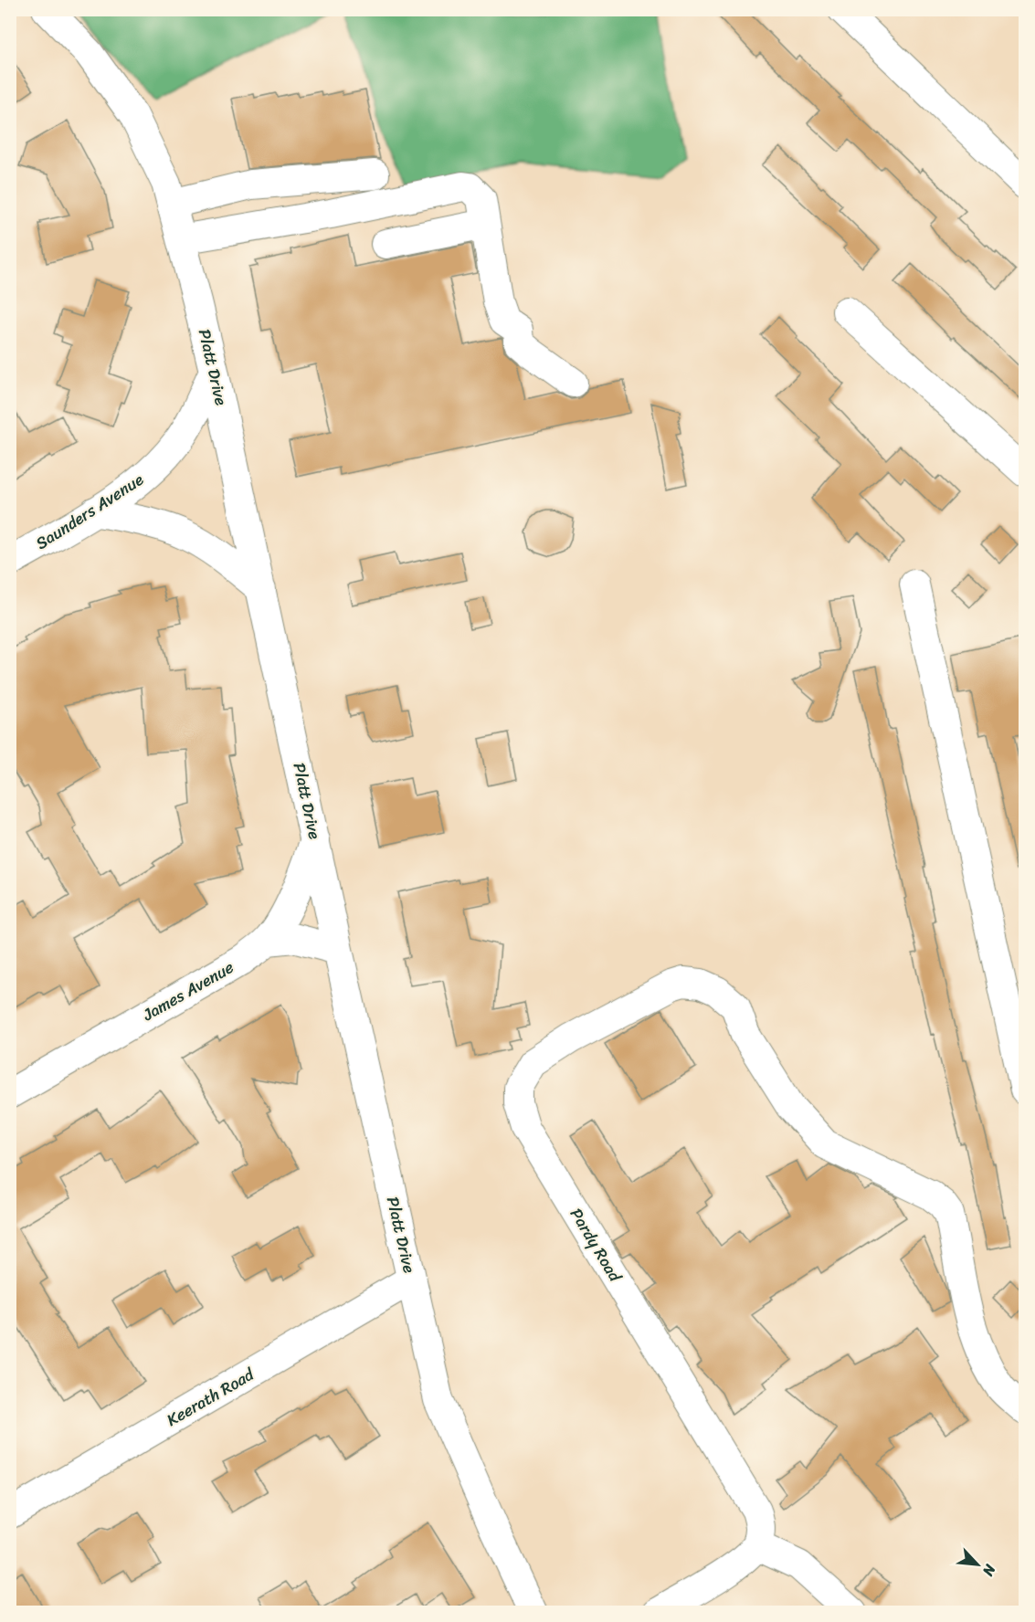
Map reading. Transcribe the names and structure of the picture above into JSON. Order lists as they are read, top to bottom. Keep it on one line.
{"streets":{"street":["Platt Drive","Saunders Avenue","James Avenue","Pardy Road","Keerath Road"]},"crossings":[["Platt Drive","Saunders Avenue"],["Platt Drive","James Avenue"],["Platt Drive","Keerath Road"]],"north":"bottom right"}
